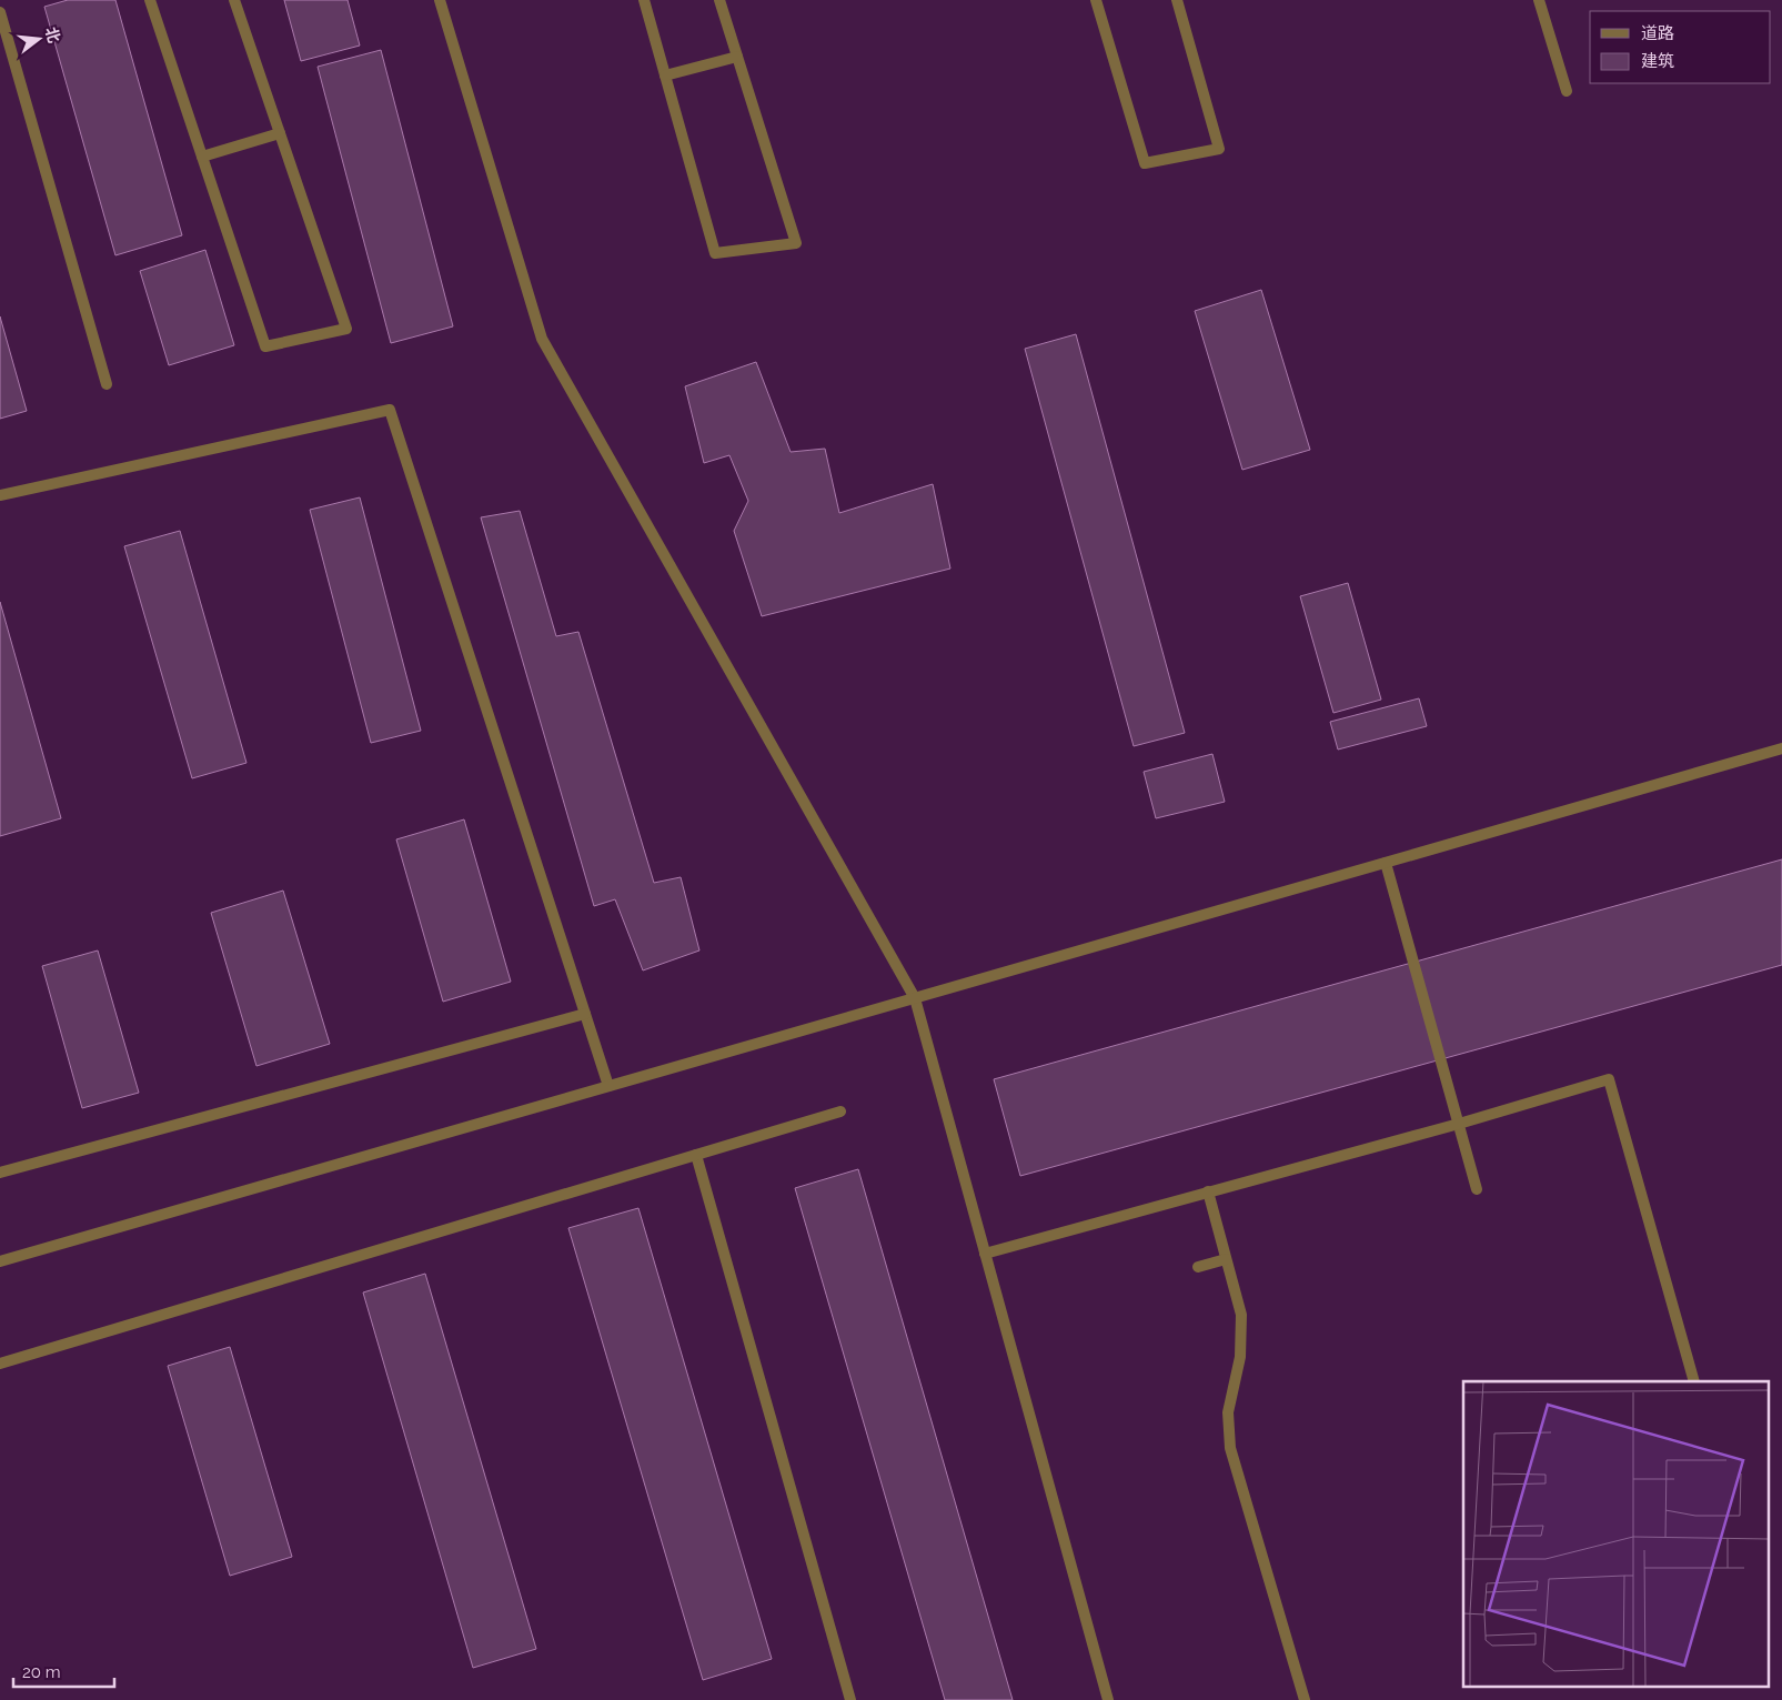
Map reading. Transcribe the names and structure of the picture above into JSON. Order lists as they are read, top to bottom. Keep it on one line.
{"legend":["道路","建筑"],"scale_bar":"20 m","north":"right"}
